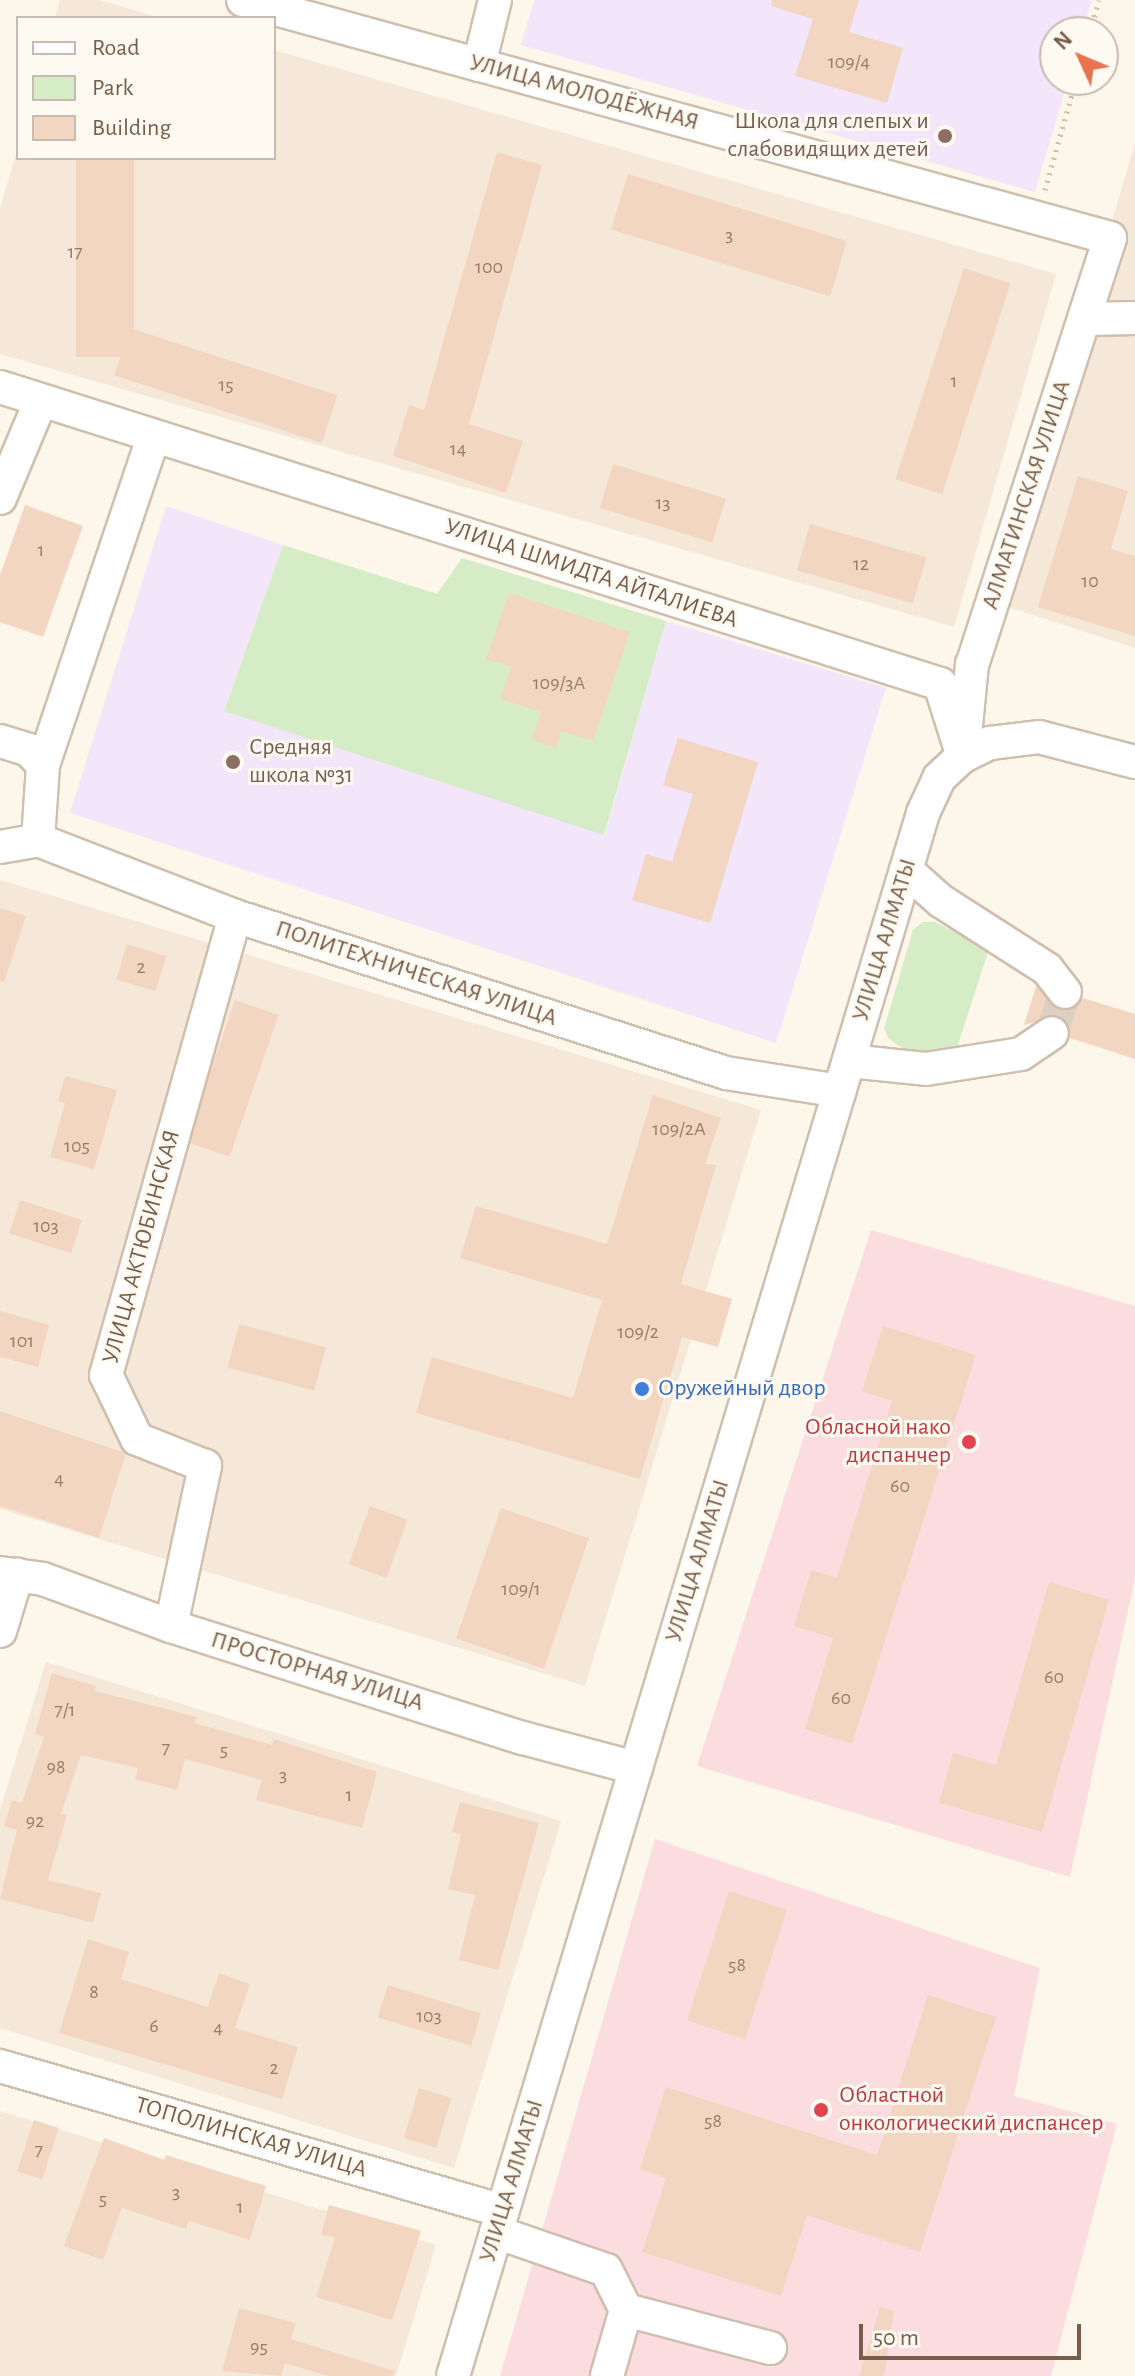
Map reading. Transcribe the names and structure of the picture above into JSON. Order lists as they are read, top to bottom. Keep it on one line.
{"streets":{"street":["УЛИЦА МОЛОДЁЖНАЯ","АЛМАТИНСКАЯ УЛИЦА","УЛИЦА ШМИДТА АЙТАЛИЕВА","УЛИЦА АЛМАТЫ","ПОЛИТЕХНИЧЕСКАЯ УЛИЦА","УЛИЦА АКТЮБИНСКАЯ","ПРОСТОРНАЯ УЛИЦА","ТОПОЛИНСКАЯ УЛИЦА"]},"crossings":[["УЛИЦА МОЛОДЁЖНАЯ","АЛМАТИНСКАЯ УЛИЦА"],["АЛМАТИНСКАЯ УЛИЦА","УЛИЦА ШМИДТА АЙТАЛИЕВА"],["АЛМАТИНСКАЯ УЛИЦА","УЛИЦА АЛМАТЫ"],["УЛИЦА ШМИДТА АЙТАЛИЕВА","УЛИЦА АЛМАТЫ"],["УЛИЦА АЛМАТЫ","ПОЛИТЕХНИЧЕСКАЯ УЛИЦА"],["УЛИЦА АЛМАТЫ","ПРОСТОРНАЯ УЛИЦА"],["УЛИЦА АЛМАТЫ","ТОПОЛИНСКАЯ УЛИЦА"],["ПОЛИТЕХНИЧЕСКАЯ УЛИЦА","УЛИЦА АКТЮБИНСКАЯ"],["УЛИЦА АКТЮБИНСКАЯ","ПРОСТОРНАЯ УЛИЦА"]],"places":["Школа для слепых и слабовидящих детей","Средняя школа №31","Оружейный двор","Обласной нако диспанчер","Областной онкологический диспансер"],"house_numbers":["109/4","3","17","100","1","15","14","13","1","12","10","109/3А","2","109/2А","105","103","109/2","101","4","60","109/1","60","60","7/1","7","5","98","3","1","92","58","8","103","6","4","2","58","7","3","5","1","95"],"legend":["Road","Park","Building"],"scale_bar":"50 m","north":"top left"}
